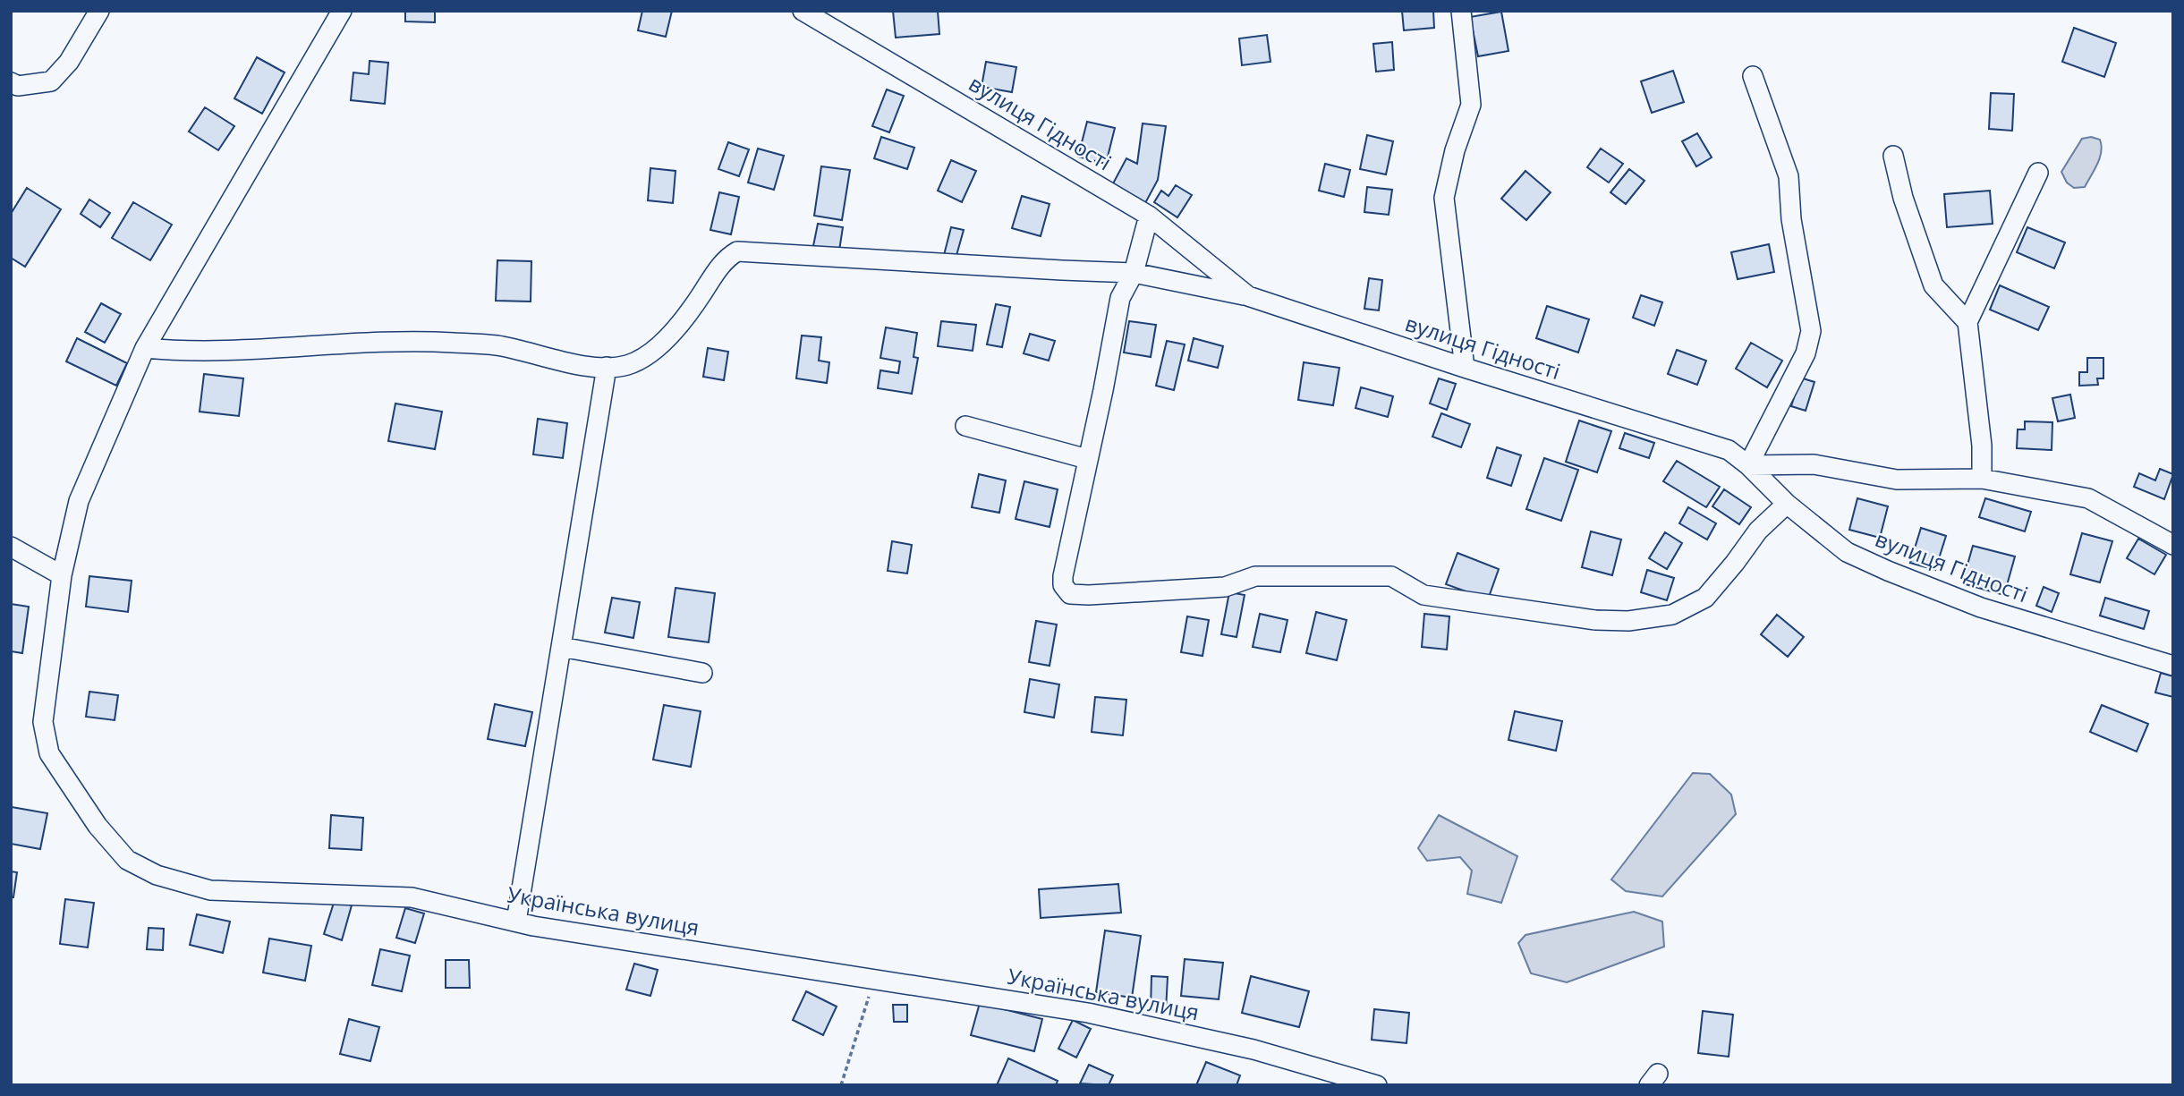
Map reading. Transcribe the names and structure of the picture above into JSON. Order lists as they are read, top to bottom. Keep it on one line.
{"streets":{"street":["вулиця Гідності","Українська вулиця"]}}
